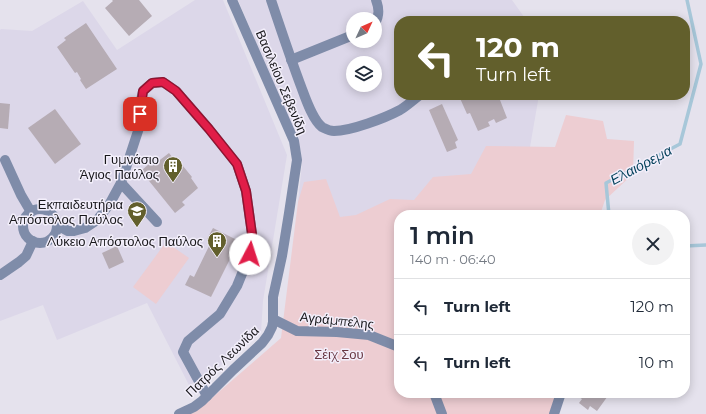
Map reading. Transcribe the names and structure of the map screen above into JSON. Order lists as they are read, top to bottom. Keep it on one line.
{"streets":{"street":["Βασιλείου Σεβενίδη","Αγράμπελης","Πατρός Λεωνίδα"]},"crossings":[["Βασιλείου Σεβενίδη","Αγράμπελης"],["Βασιλείου Σεβενίδη","Πατρός Λεωνίδα"],["Αγράμπελης","Πατρός Λεωνίδα"]],"water":["Ελαιόρεμα"],"parks":["Σέιχ Σου"],"places":{"building":["Γυμνάσιο Άγιος Παύλος","Λύκειο Απόστολος Παύλος"],"school or university":["Εκπαιδευτήρια Απόστολος Παύλος"]},"north":"top right","page":{"turn":["120 m","Turn left"],"heading":["1 min","140 m · 06:40"],"list":[{"name":"Turn left","value":"120 m"},{"name":"Turn left","value":"10 m"}]}}
